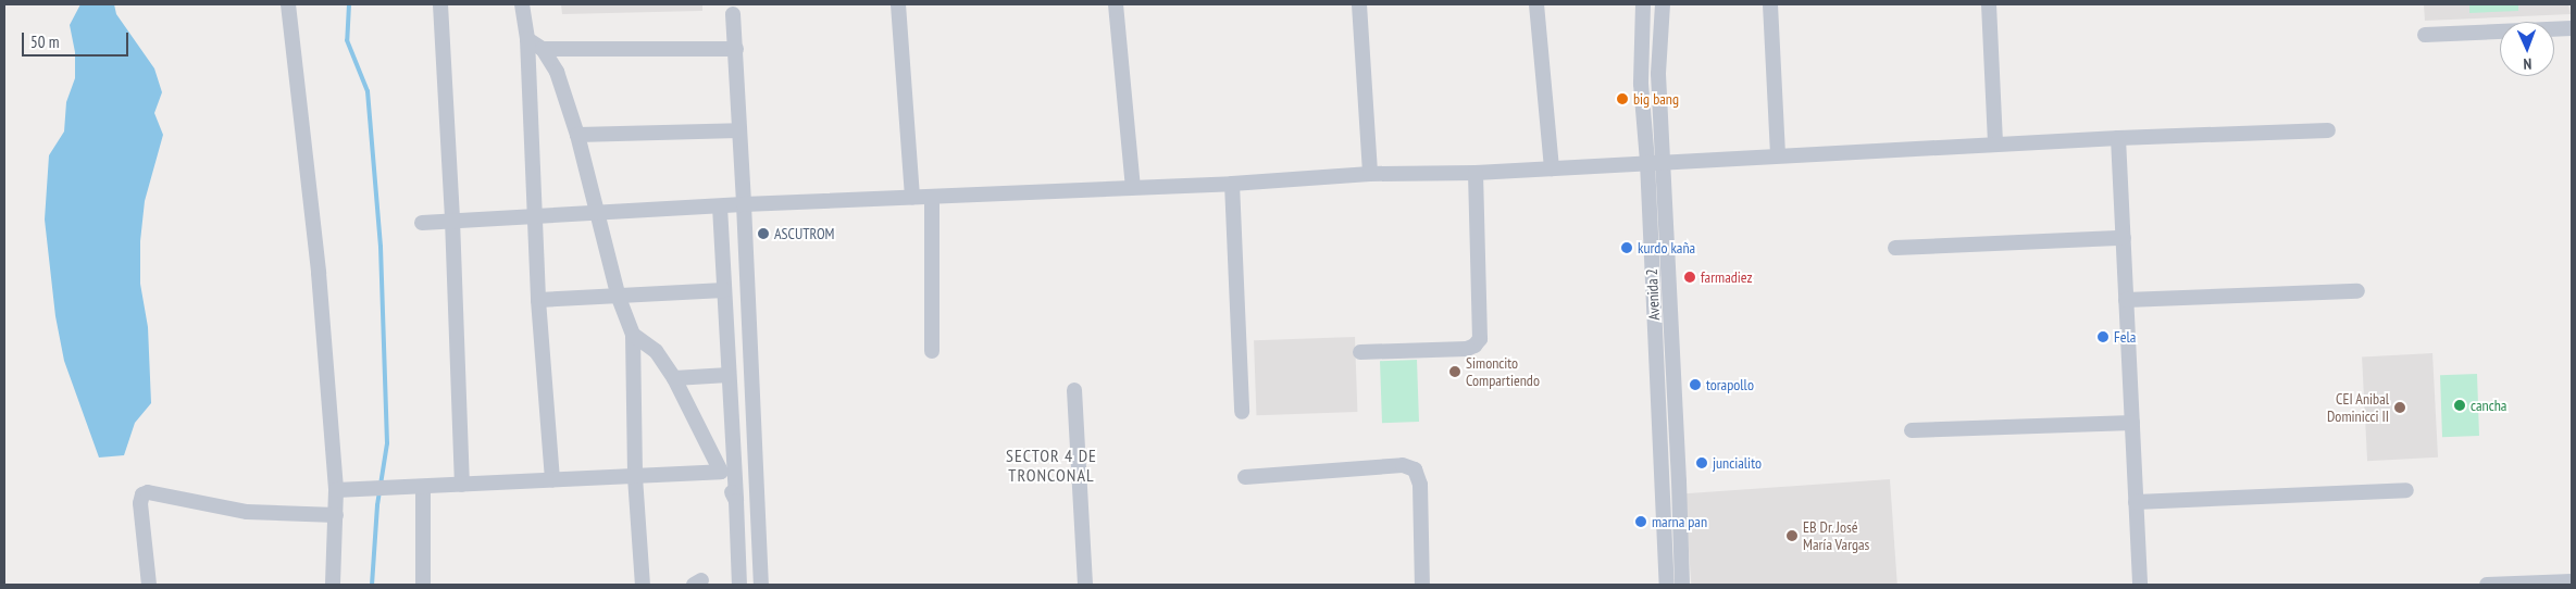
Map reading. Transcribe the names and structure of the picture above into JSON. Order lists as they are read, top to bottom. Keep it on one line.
{"streets":{"street":["Avenida 2"]},"districts":["SECTOR 4 DE TRONCONAL"],"places":["big bang","ASCUTROM","kurdo kaña","farmadiez","Fela","Simoncito Compartiendo","torapollo","cancha","CEI Anibal Dominicci II","juncialito","marna pan","EB Dr. José María Vargas"],"scale_bar":"50 m","north":"bottom"}
